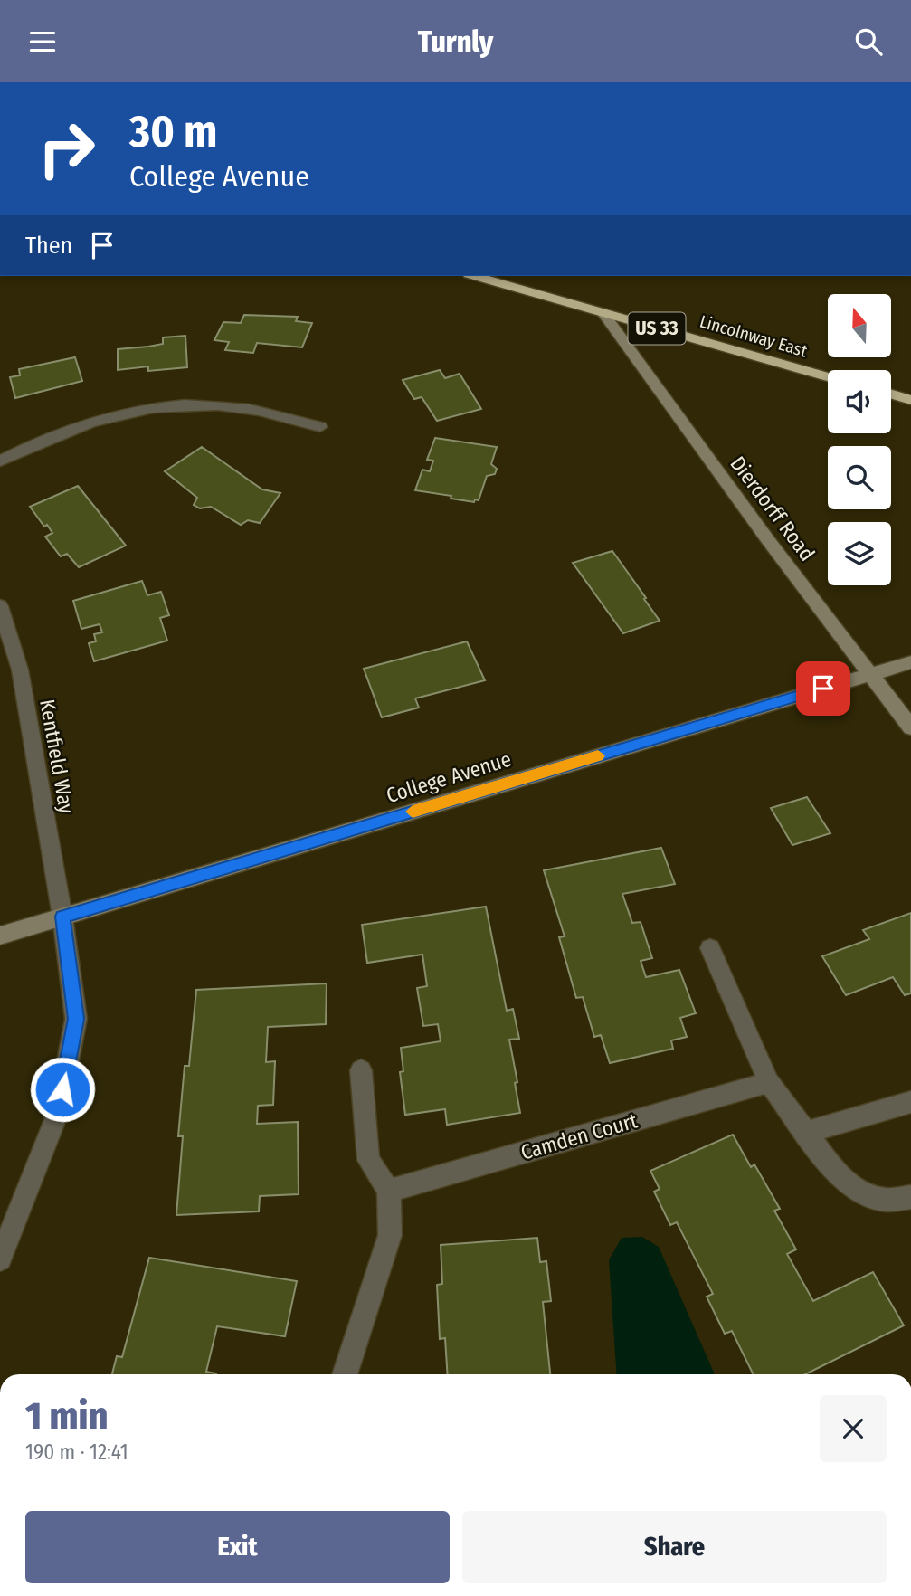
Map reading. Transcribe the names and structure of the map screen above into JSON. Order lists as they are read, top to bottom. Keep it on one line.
{"streets":{"highway":["US 33","Lincolnway East"],"main road":["Dierdorff Road","College Avenue"],"street":["Kentfield Way","Camden Court"]},"crossings":[["Lincolnway East","Dierdorff Road"],["Dierdorff Road","College Avenue"],["Kentfield Way","College Avenue"]],"north":"top","page":{"header":"Turnly","turn":["30 m","College Avenue"],"then":"Then","heading":["1 min","190 m · 12:41"],"buttons":["Exit","Share"]}}
